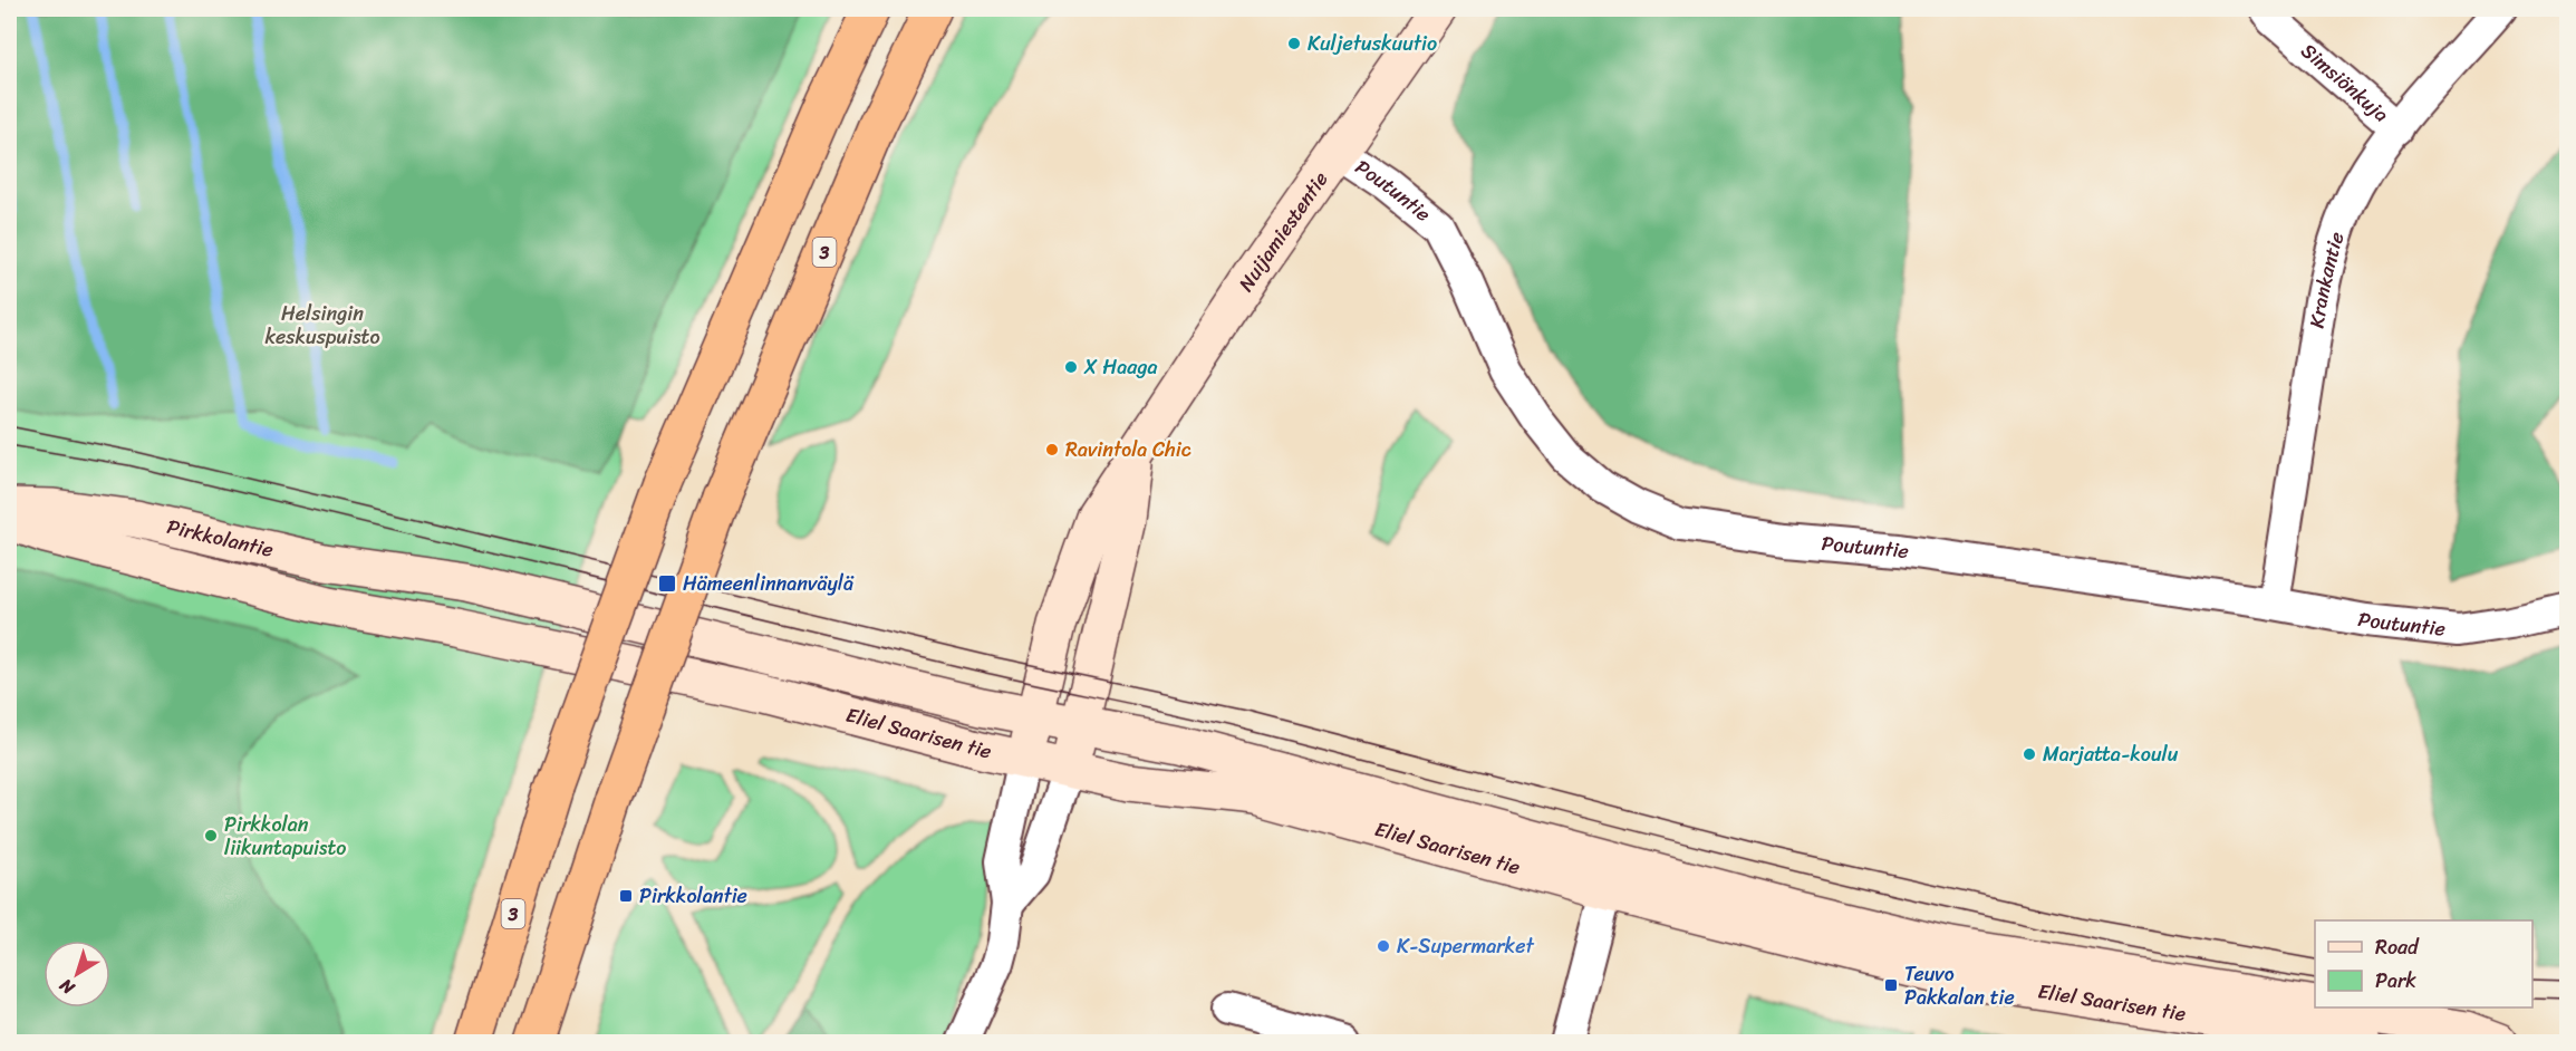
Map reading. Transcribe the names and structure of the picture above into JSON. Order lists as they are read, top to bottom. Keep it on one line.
{"streets":{"highway":["3"],"main road":["Nuijamiestentie","Pirkkolantie","Eliel Saarisen tie"],"street":["Simsiönkuja","Poutuntie","Krankantie"]},"crossings":[["Simsiönkuja","Krankantie"],["Poutuntie","Nuijamiestentie"],["Poutuntie","Krankantie"],["Nuijamiestentie","Eliel Saarisen tie"],["Pirkkolantie","Eliel Saarisen tie"]],"parks":["Helsingin keskuspuisto"],"places":{"other":["Kuljetuskuutio","X Haaga","Ravintola Chic","Marjatta-koulu","Pirkkolan liikuntapuisto","K-Supermarket"],"transit":["Hämeenlinnanväylä","Pirkkolantie","Teuvo Pakkalan tie"]},"legend":["Road","Park"],"north":"bottom left"}
